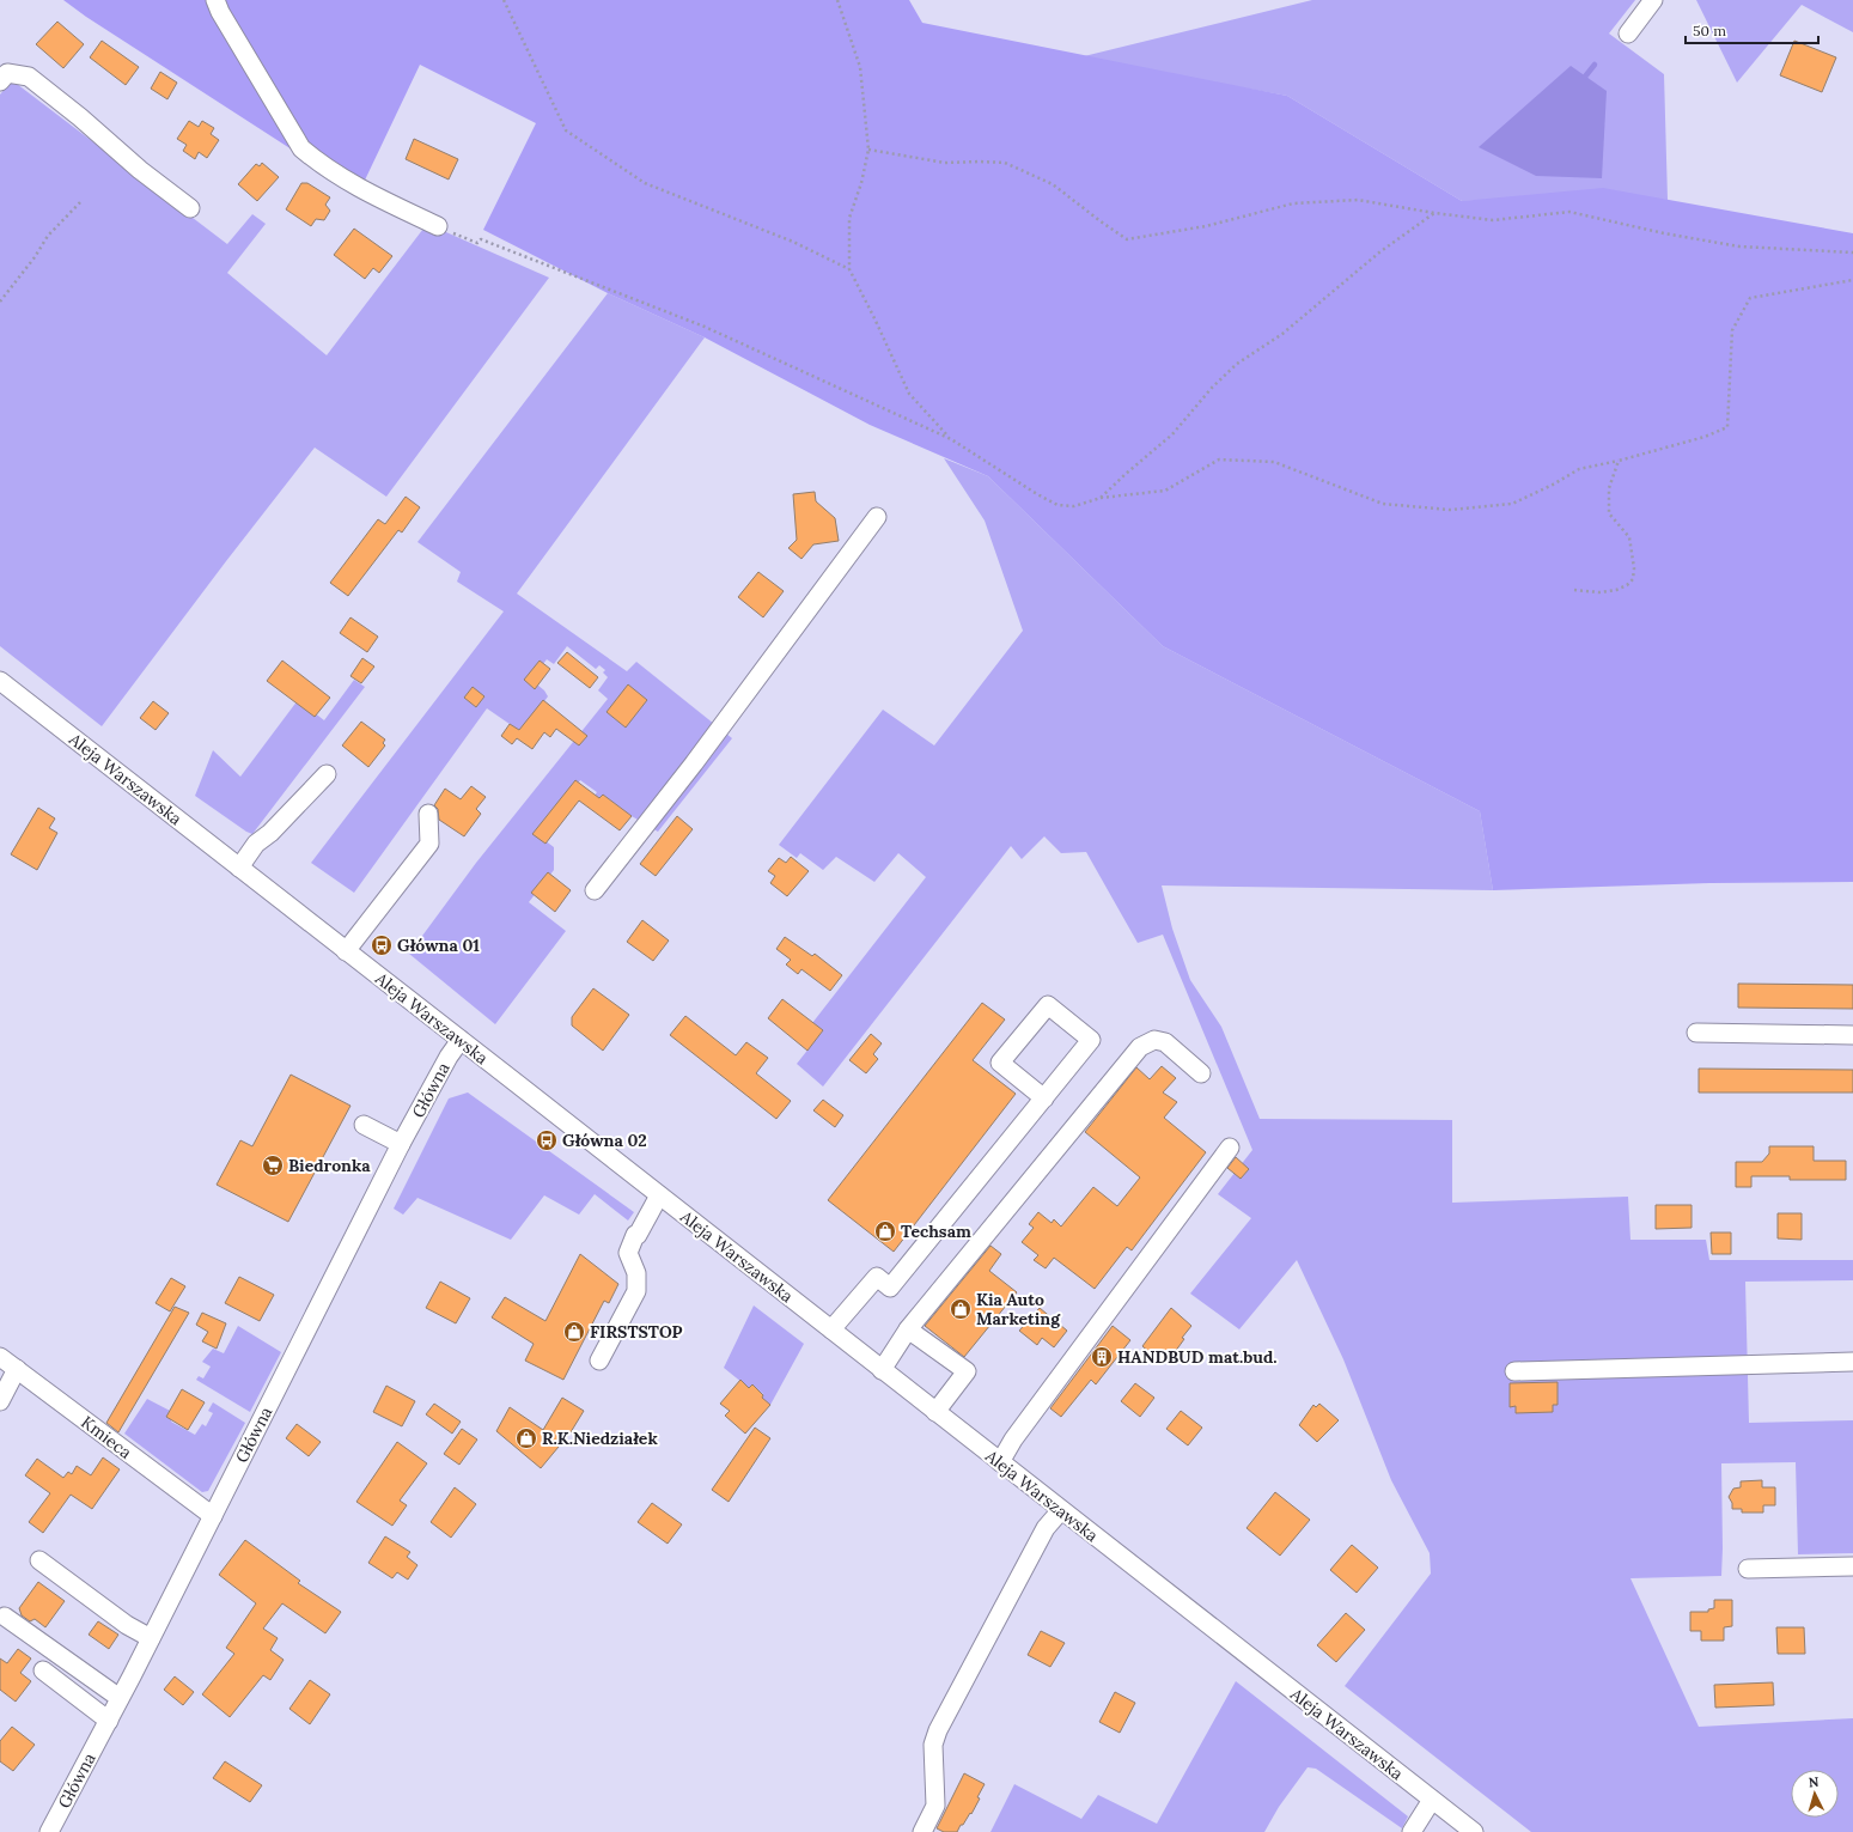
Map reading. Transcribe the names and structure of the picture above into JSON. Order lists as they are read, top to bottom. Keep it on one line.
{"streets":{"street":["Aleja Warszawska","Główna","Kmieca"]},"crossings":[["Aleja Warszawska","Główna"],["Główna","Kmieca"]],"places":{"bus stop":["Główna 01","Główna 02"],"supermarket":["Biedronka"],"shop":["Techsam","Kia Auto Marketing","FIRSTSTOP","R.K.Niedziałek"],"building":["HANDBUD mat.bud."]},"scale_bar":"50 m","north":"top"}
